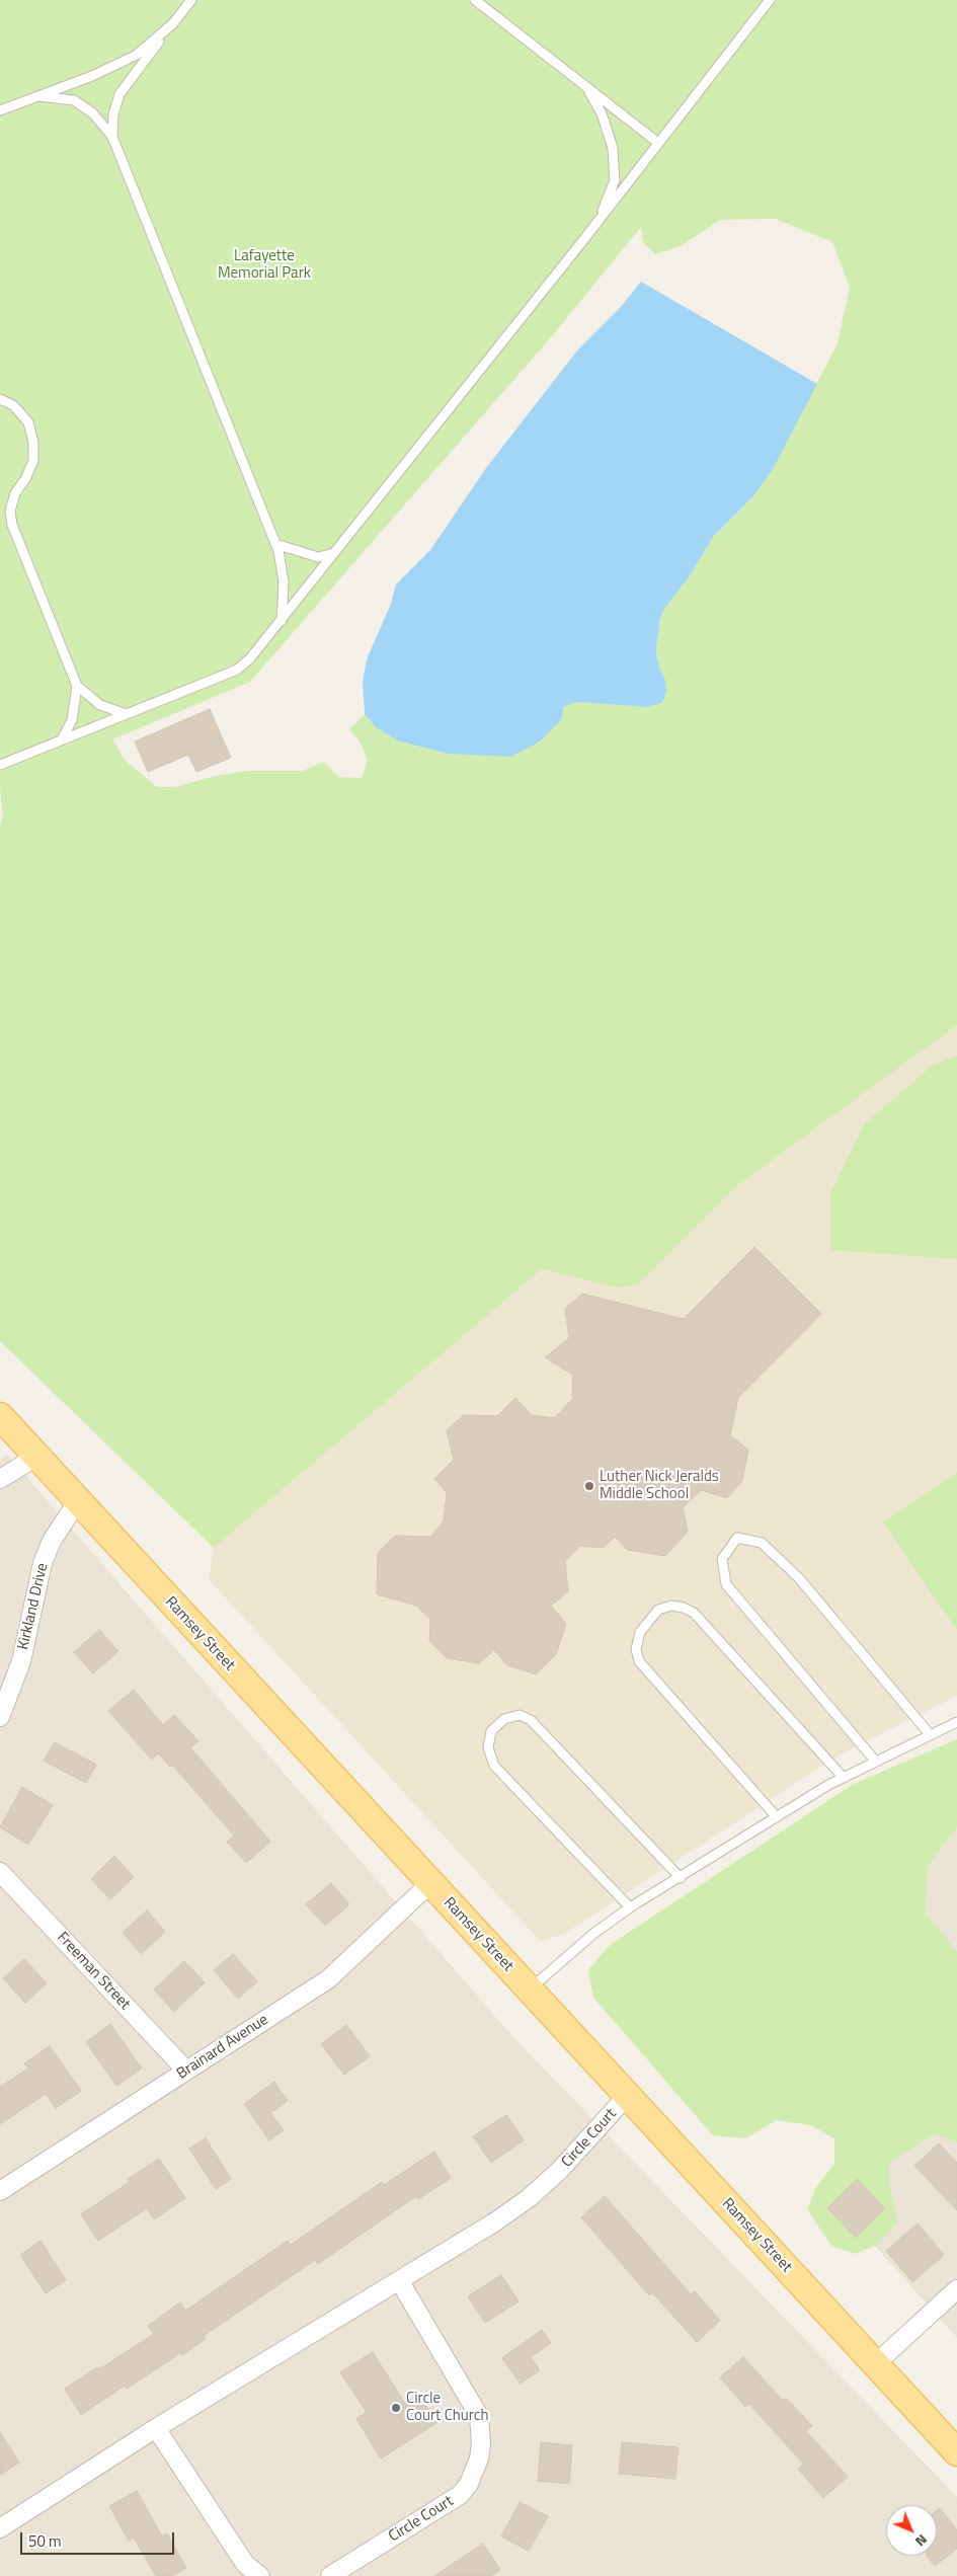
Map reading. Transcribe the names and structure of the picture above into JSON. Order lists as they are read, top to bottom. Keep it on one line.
{"streets":{"main road":["Ramsey Street"],"street":["Kirkland Drive","Freeman Street","Brainard Avenue","Circle Court"]},"crossings":[["Kirkland Drive","Ramsey Street"],["Ramsey Street","Brainard Avenue"],["Ramsey Street","Circle Court"],["Freeman Street","Brainard Avenue"]],"parks":["Lafayette Memorial Park"],"places":["Luther Nick Jeralds Middle School","Circle Court Church"],"scale_bar":"50 m","north":"bottom right"}
